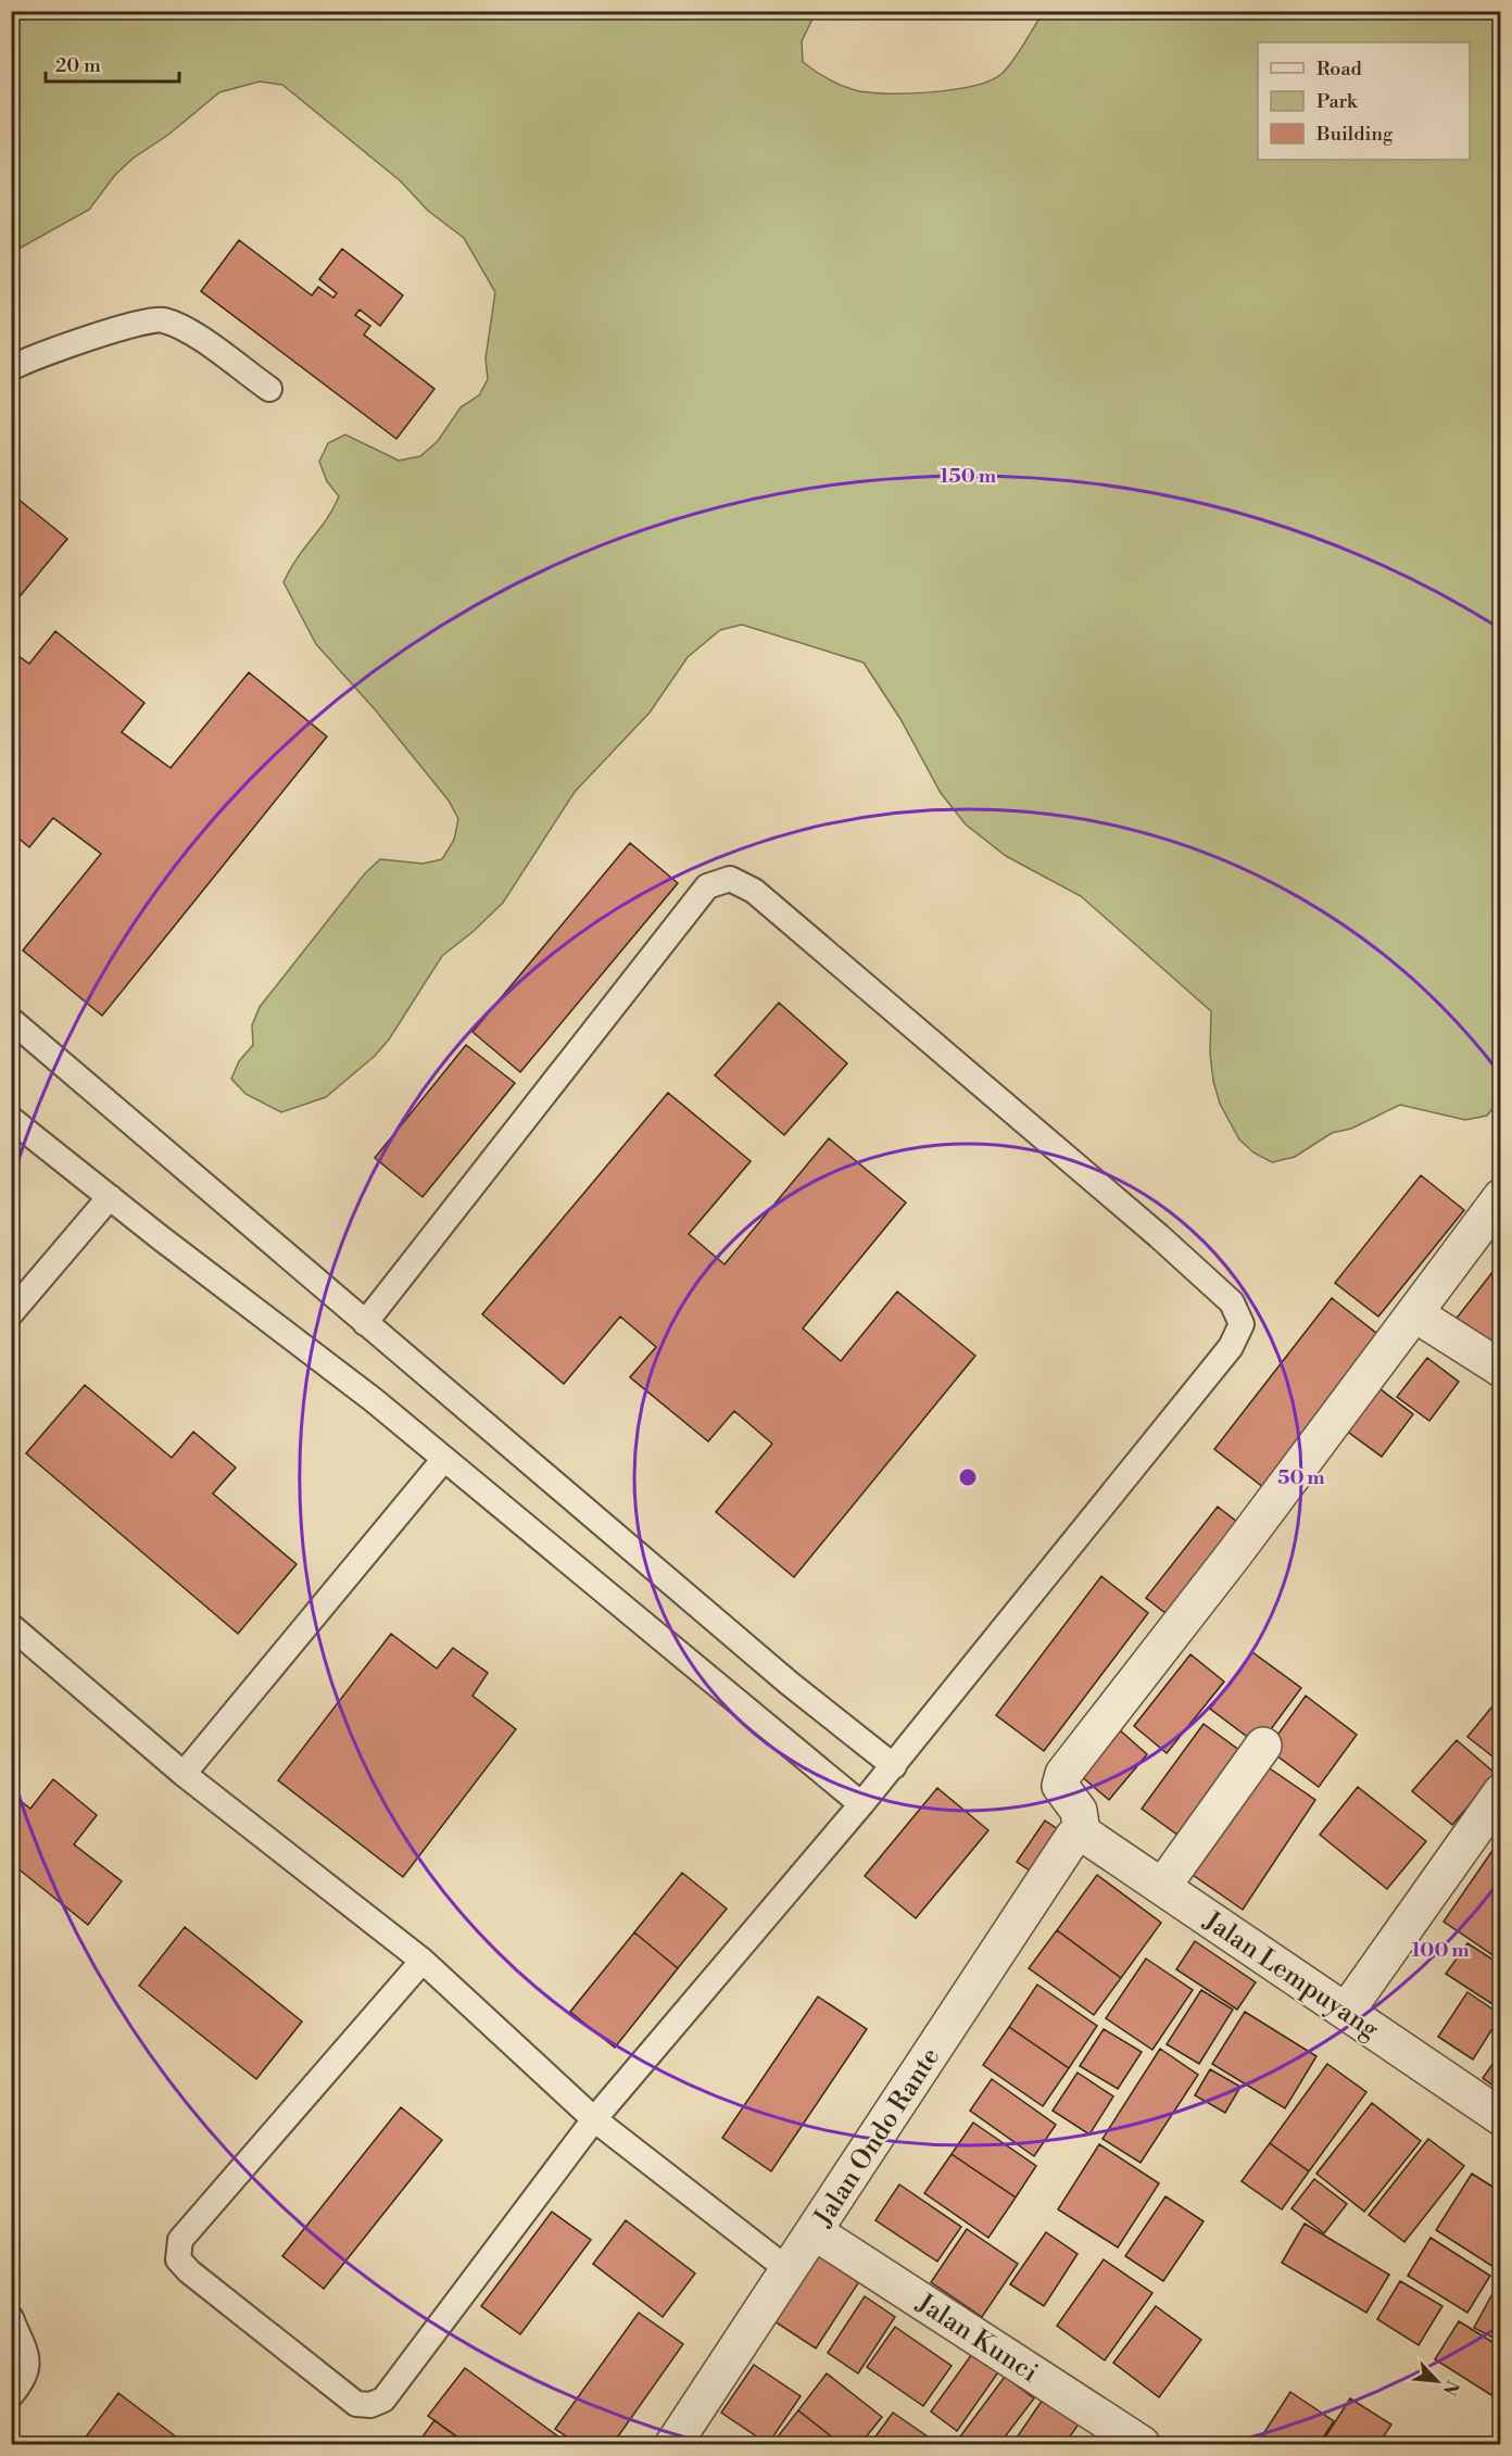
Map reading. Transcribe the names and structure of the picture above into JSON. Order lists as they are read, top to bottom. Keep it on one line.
{"streets":{"street":["Jalan Lempuyang","Jalan Ondo Rante","Jalan Kunci"]},"crossings":[["Jalan Lempuyang","Jalan Ondo Rante"],["Jalan Ondo Rante","Jalan Kunci"]],"legend":["Road","Park","Building"],"scale_bar":"20 m","north":"bottom right","rings":["150 m","50 m","100 m"]}
